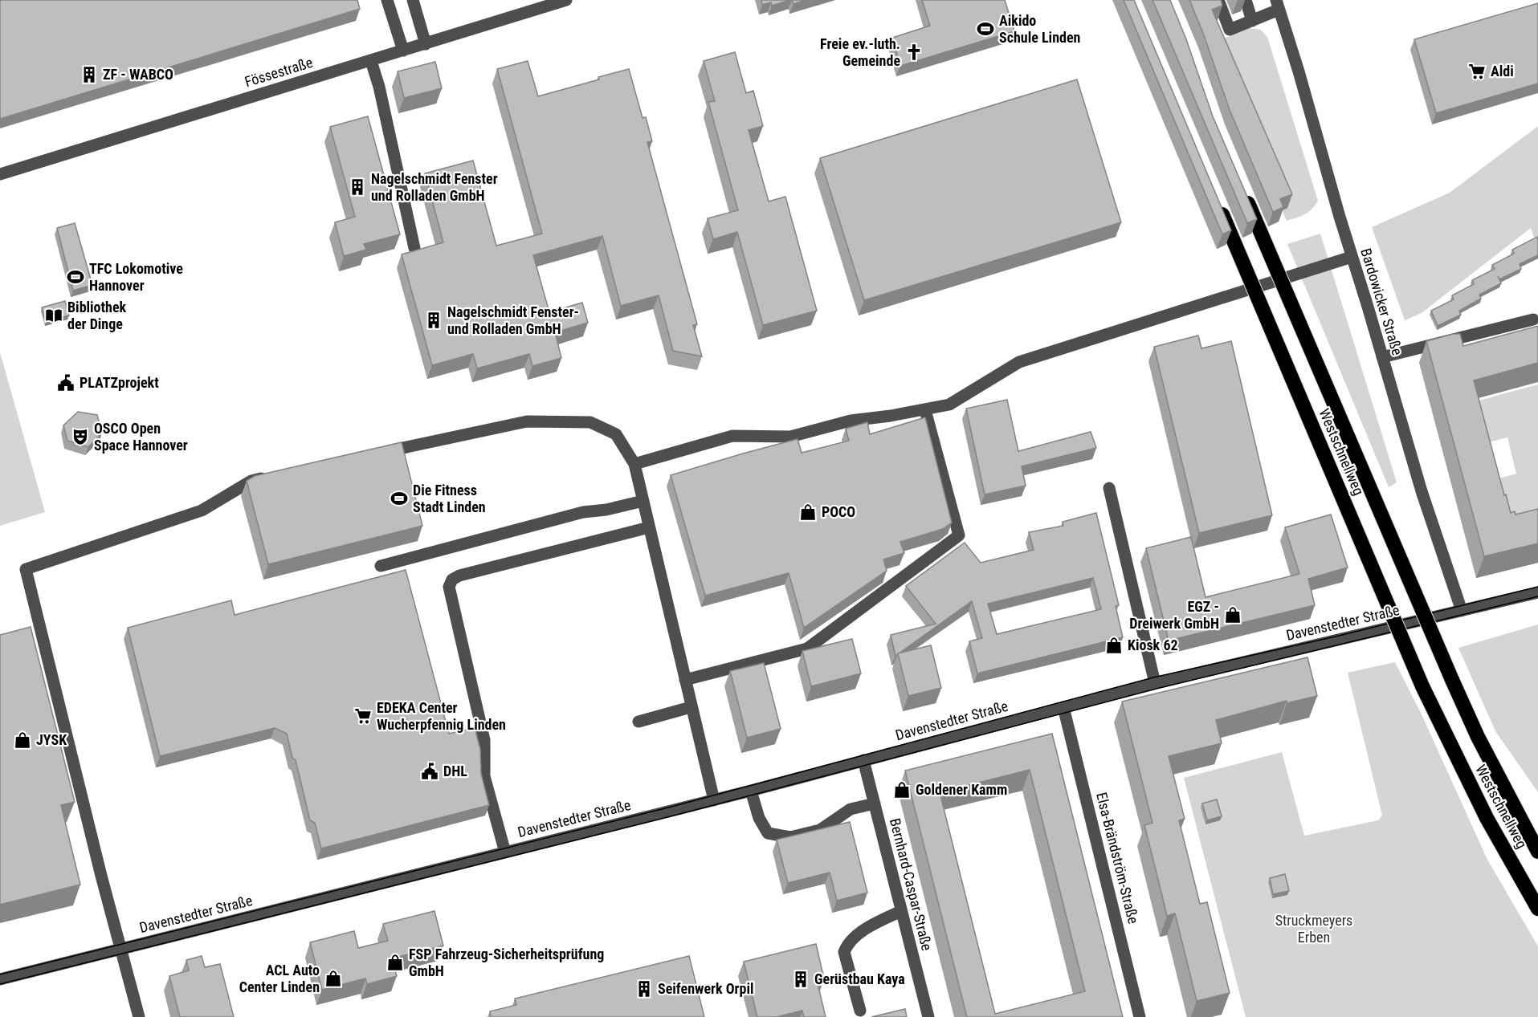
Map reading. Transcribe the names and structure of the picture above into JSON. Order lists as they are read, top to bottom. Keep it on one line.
{"streets":{"highway":["Westschnellweg"],"street":["Fössestraße","Bardowicker Straße","Davenstedter Straße","Elsa-Brändström-Straße","Bernhard-Caspar-Straße"]},"crossings":[["Bardowicker Straße","Davenstedter Straße"],["Davenstedter Straße","Elsa-Brändström-Straße"],["Davenstedter Straße","Bernhard-Caspar-Straße"]],"parks":["Struckmeyers Erben"],"places":{"sports":["Aikido Schule Linden","TFC Lokomotive Hannover","Die Fitness Stadt Linden"],"church":["Freie ev.-luth. Gemeinde"],"supermarket":["Aldi","EDEKA Center Wucherpfennig Linden"],"building":["ZF - WABCO","Nagelschmidt Fenster und Rolladen GmbH","Nagelschmidt Fenster- und Rolladen GmbH","Gerüstbau Kaya","Seifenwerk Orpil"],"library":["Bibliothek der Dinge"],"public building":["PLATZprojekt","DHL"],"theatre":["OSCO Open Space Hannover"],"shop":["POCO","EGZ - Dreiwerk GmbH","Kiosk 62","JYSK","Goldener Kamm","FSP Fahrzeug-Sicherheitsprüfung GmbH","ACL Auto Center Linden"]}}
